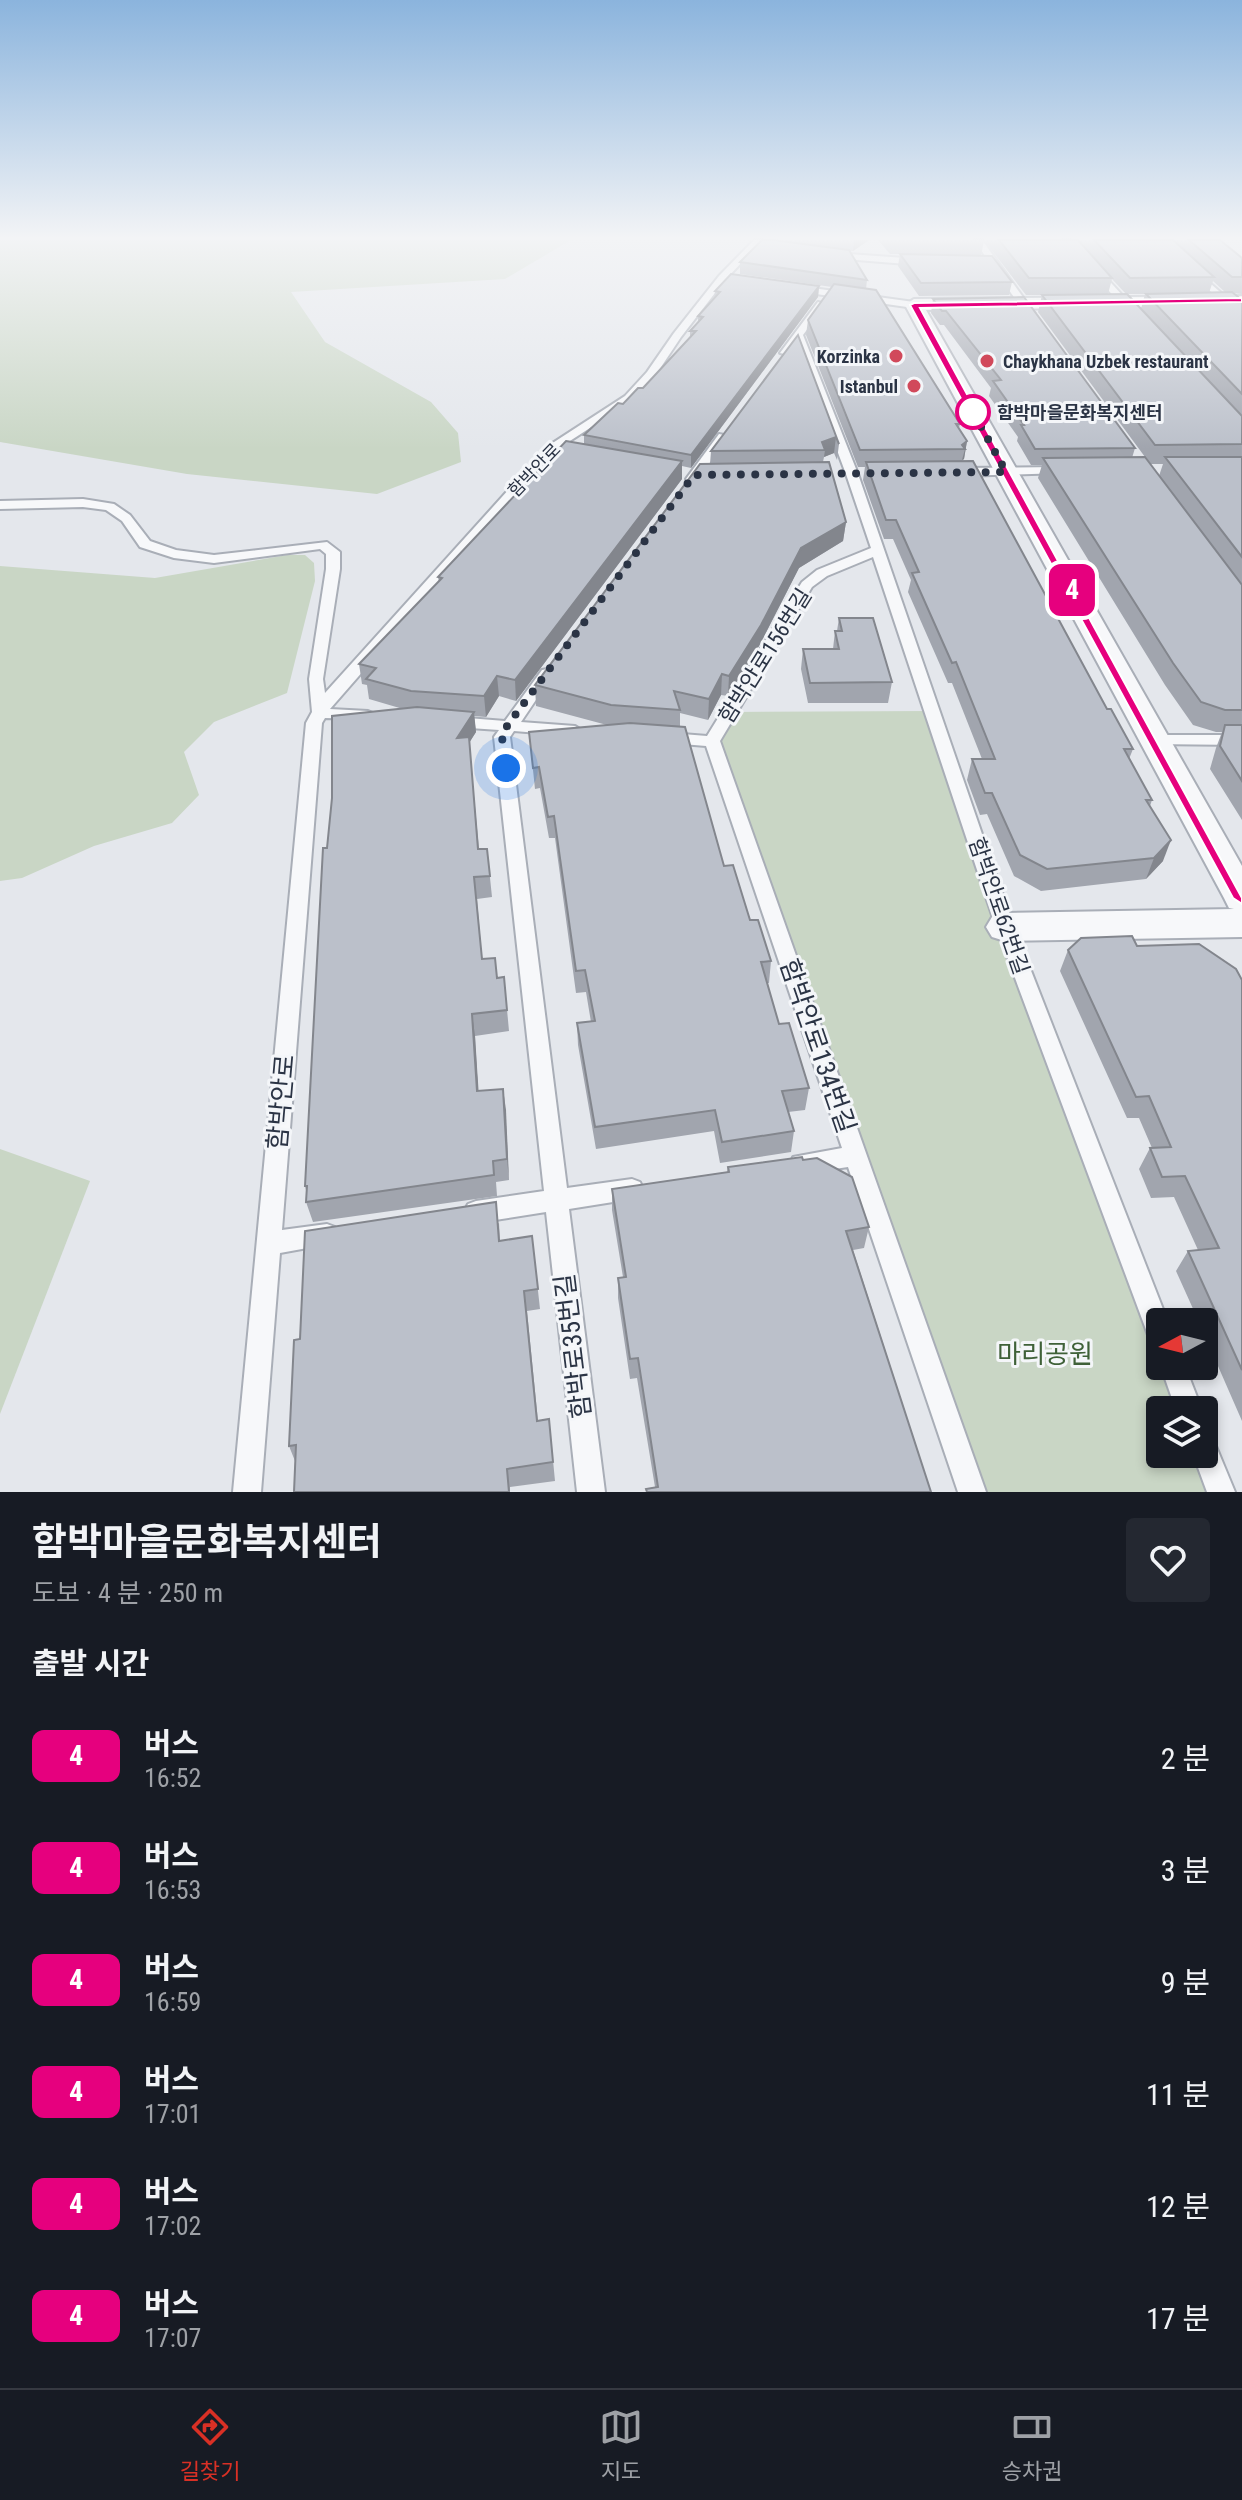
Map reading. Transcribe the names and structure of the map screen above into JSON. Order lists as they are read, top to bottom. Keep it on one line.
{"streets":{"lane":["함박안로","함박안로156번길","함박안로62번길","함박안로134번길","함박로35번길"]},"crossings":[["함박안로156번길","함박안로62번길"],["함박안로156번길","함박안로134번길"]],"parks":["마리공원"],"places":["Korzinka","Chaykhana Uzbek restaurant","Istanbul","함박마을문화복지센터"],"lines":["bus line 4"],"north":"left","page":{"on_map":"4","heading":[["함박마을문화복지센터","도보 · 4 분 · 250 m"],"출발 시간"],"list":[{"mark":"4","name":"버스","note":"16:52","value":"2 분"},{"mark":"4","name":"버스","note":"16:53","value":"3 분"},{"mark":"4","name":"버스","note":"16:59","value":"9 분"},{"mark":"4","name":"버스","note":"17:01","value":"11 분"},{"mark":"4","name":"버스","note":"17:02","value":"12 분"},{"mark":"4","name":"버스","note":"17:07","value":"17 분"}],"tabs":["길찾기","지도","승차권"]}}
